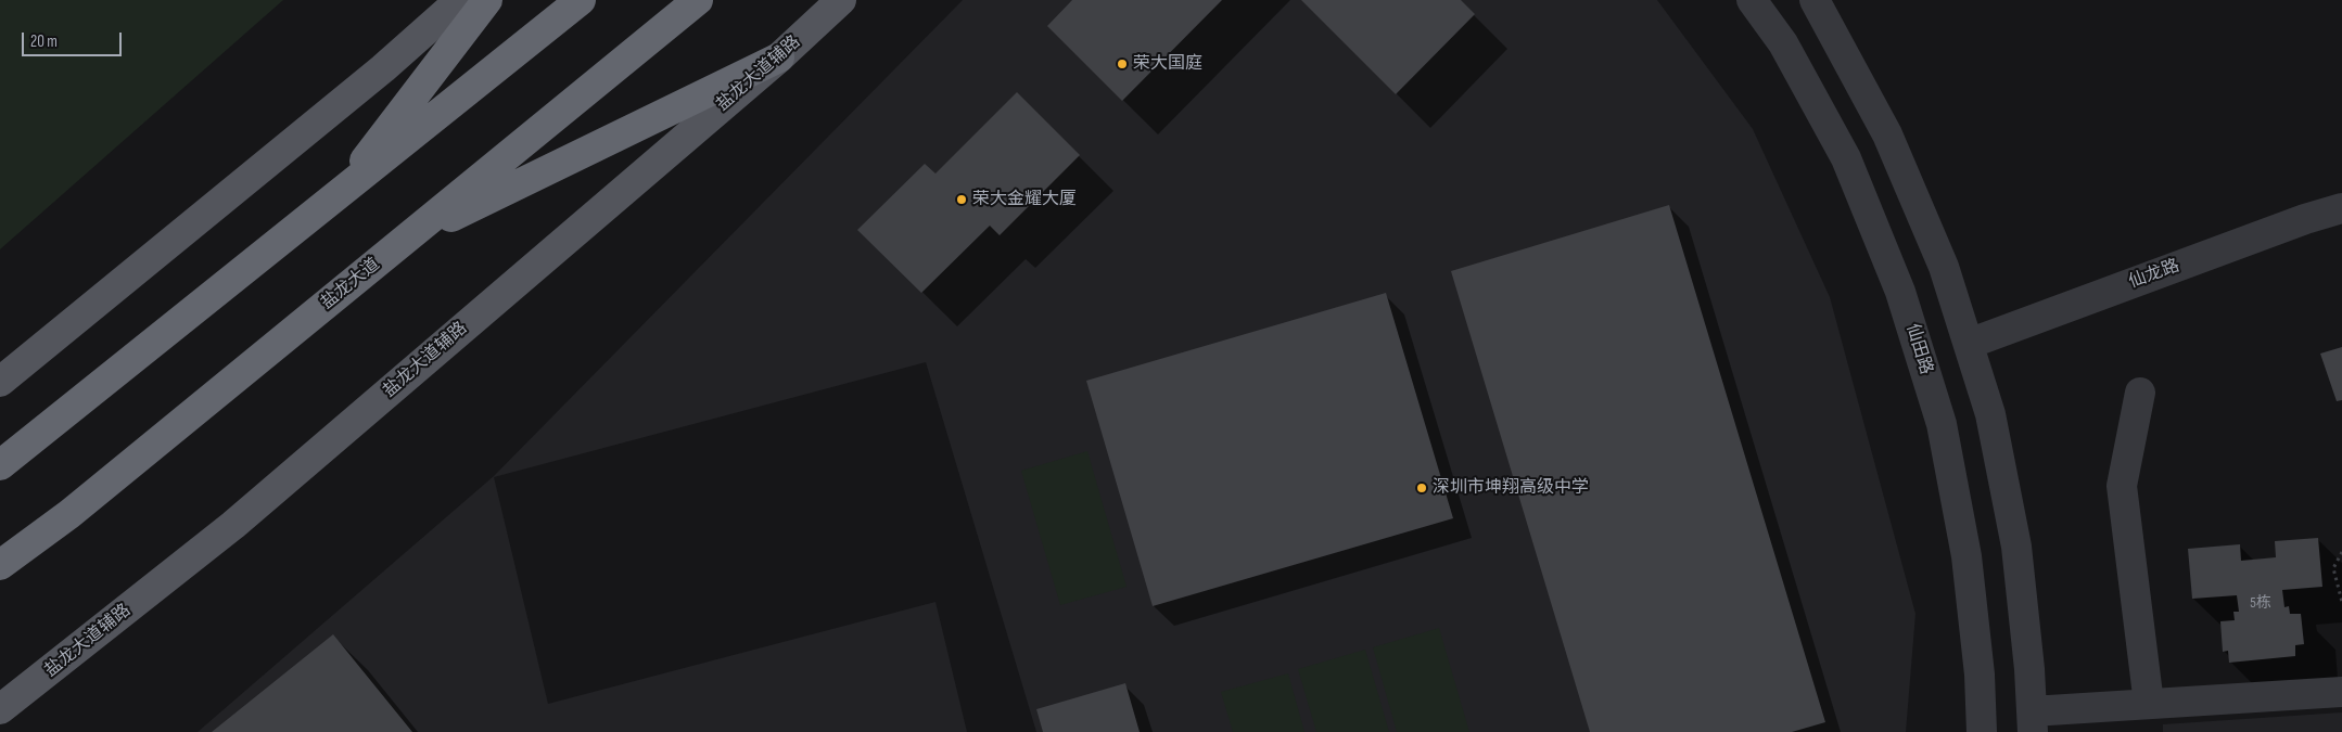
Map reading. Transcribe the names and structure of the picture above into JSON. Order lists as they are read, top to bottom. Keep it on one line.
{"streets":{"highway":["盐龙大道"],"main road":["盐龙大道辅路"],"street":["仙龙路","仙田路"]},"places":["荣大国庭","荣大金耀大厦","深圳市坤翔高级中学"],"house_numbers":["5栋"],"scale_bar":"20 m"}
